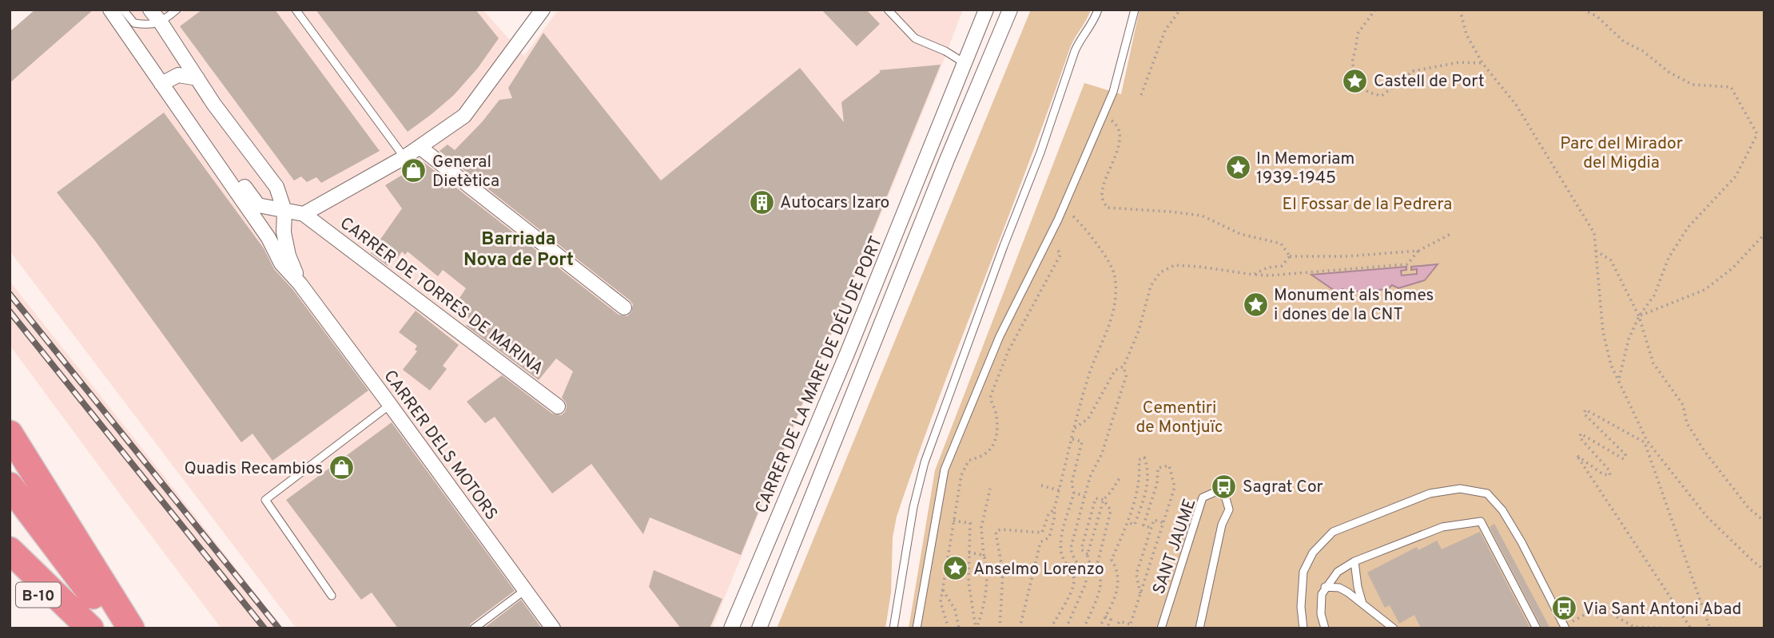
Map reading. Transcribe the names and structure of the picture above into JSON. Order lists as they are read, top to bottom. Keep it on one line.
{"streets":{"highway":["B-10"],"street":["CARRER DE TORRES DE MARINA","CARRER DE LA MARE DE DÉU DE PORT","CARRER DELS MOTORS"],"lane":["SANT JAUME"]},"districts":["Barriada Nova de Port"],"parks":["Parc del Mirador del Migdia","El Fossar de la Pedrera","Cementiri de Montjuïc"],"places":{"place":["Castell de Port","In Memoriam 1939-1945","Monument als homes i dones de la CNT","Anselmo Lorenzo"],"shop":["General Dietètica","Quadis Recambios"],"building":["Autocars Izaro"],"bus stop":["Sagrat Cor","Via Sant Antoni Abad"]}}
